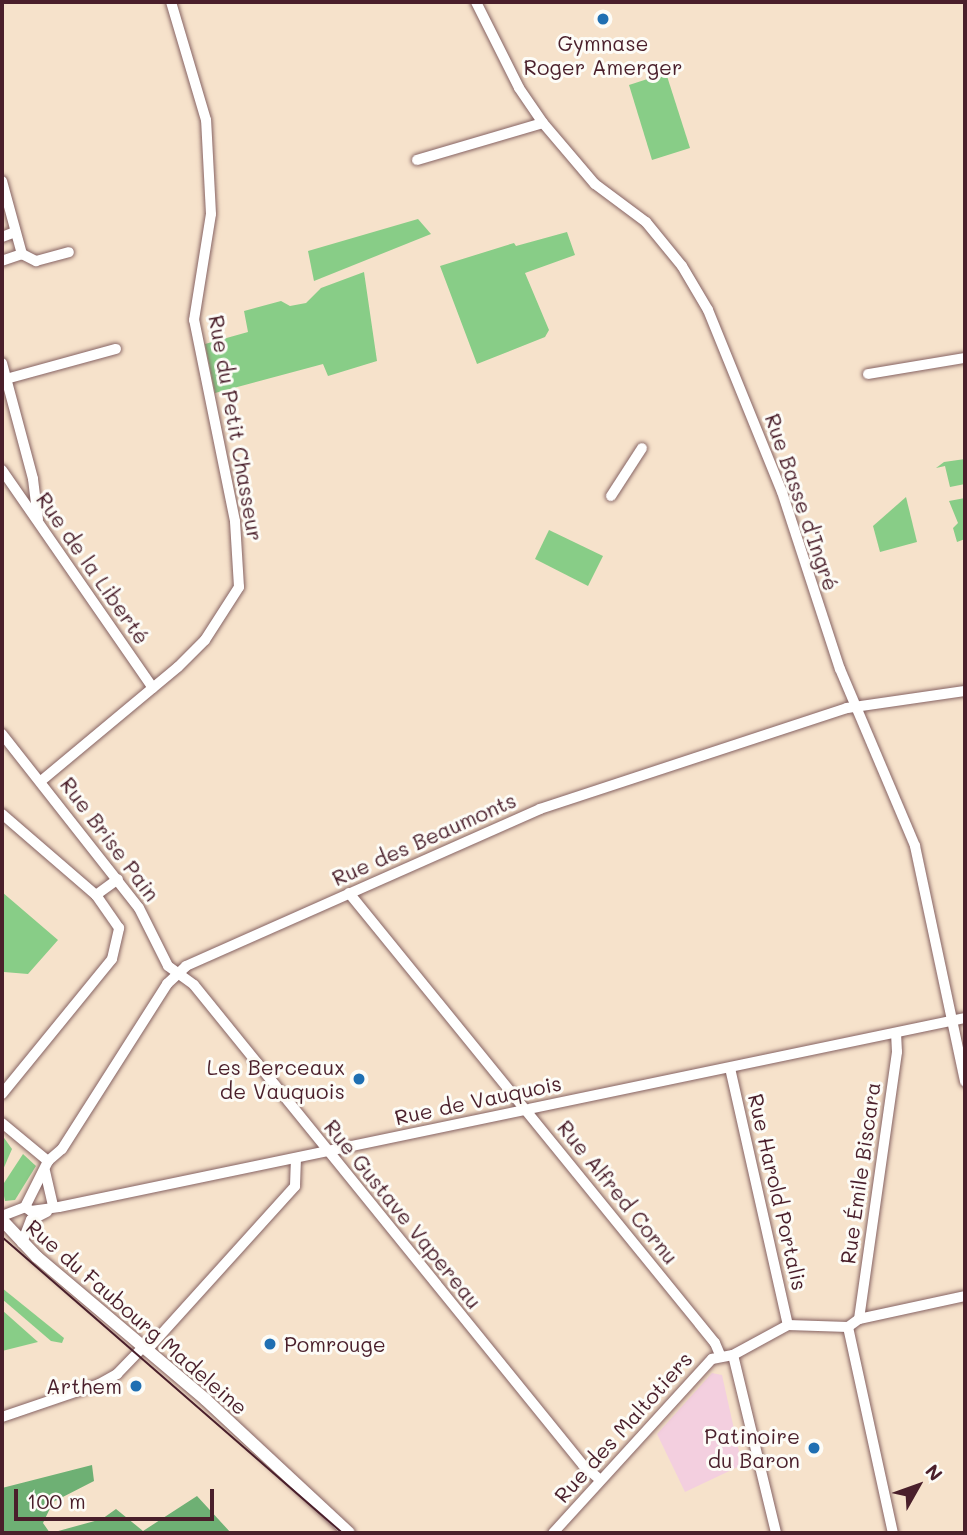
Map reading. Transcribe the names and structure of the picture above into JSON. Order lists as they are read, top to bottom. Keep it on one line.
{"streets":{"street":["Rue du Petit Chasseur","Rue Basse d'Ingré","Rue de la Liberté","Rue Brise Pain","Rue des Beaumonts","Rue de Vauquois","Rue Émile Biscara","Rue Alfred Cornu","Rue Harold Portalis","Rue Gustave Vapereau","Rue du Faubourg Madeleine","Rue des Maltotiers"]},"crossings":[["Rue du Petit Chasseur","Rue de la Liberté"],["Rue du Petit Chasseur","Rue Brise Pain"],["Rue Basse d'Ingré","Rue des Beaumonts"],["Rue Basse d'Ingré","Rue de Vauquois"],["Rue Brise Pain","Rue des Beaumonts"],["Rue Brise Pain","Rue Gustave Vapereau"],["Rue des Beaumonts","Rue Alfred Cornu"],["Rue des Beaumonts","Rue Gustave Vapereau"],["Rue de Vauquois","Rue Émile Biscara"],["Rue de Vauquois","Rue Alfred Cornu"],["Rue de Vauquois","Rue Harold Portalis"],["Rue de Vauquois","Rue Gustave Vapereau"],["Rue de Vauquois","Rue du Faubourg Madeleine"],["Rue Alfred Cornu","Rue des Maltotiers"],["Rue Harold Portalis","Rue des Maltotiers"],["Rue Gustave Vapereau","Rue des Maltotiers"]],"places":["Gymnase Roger Amerger","Les Berceaux de Vauquois","Pomrouge","Arthem","Patinoire du Baron"],"scale_bar":"100 m","north":"top right"}
